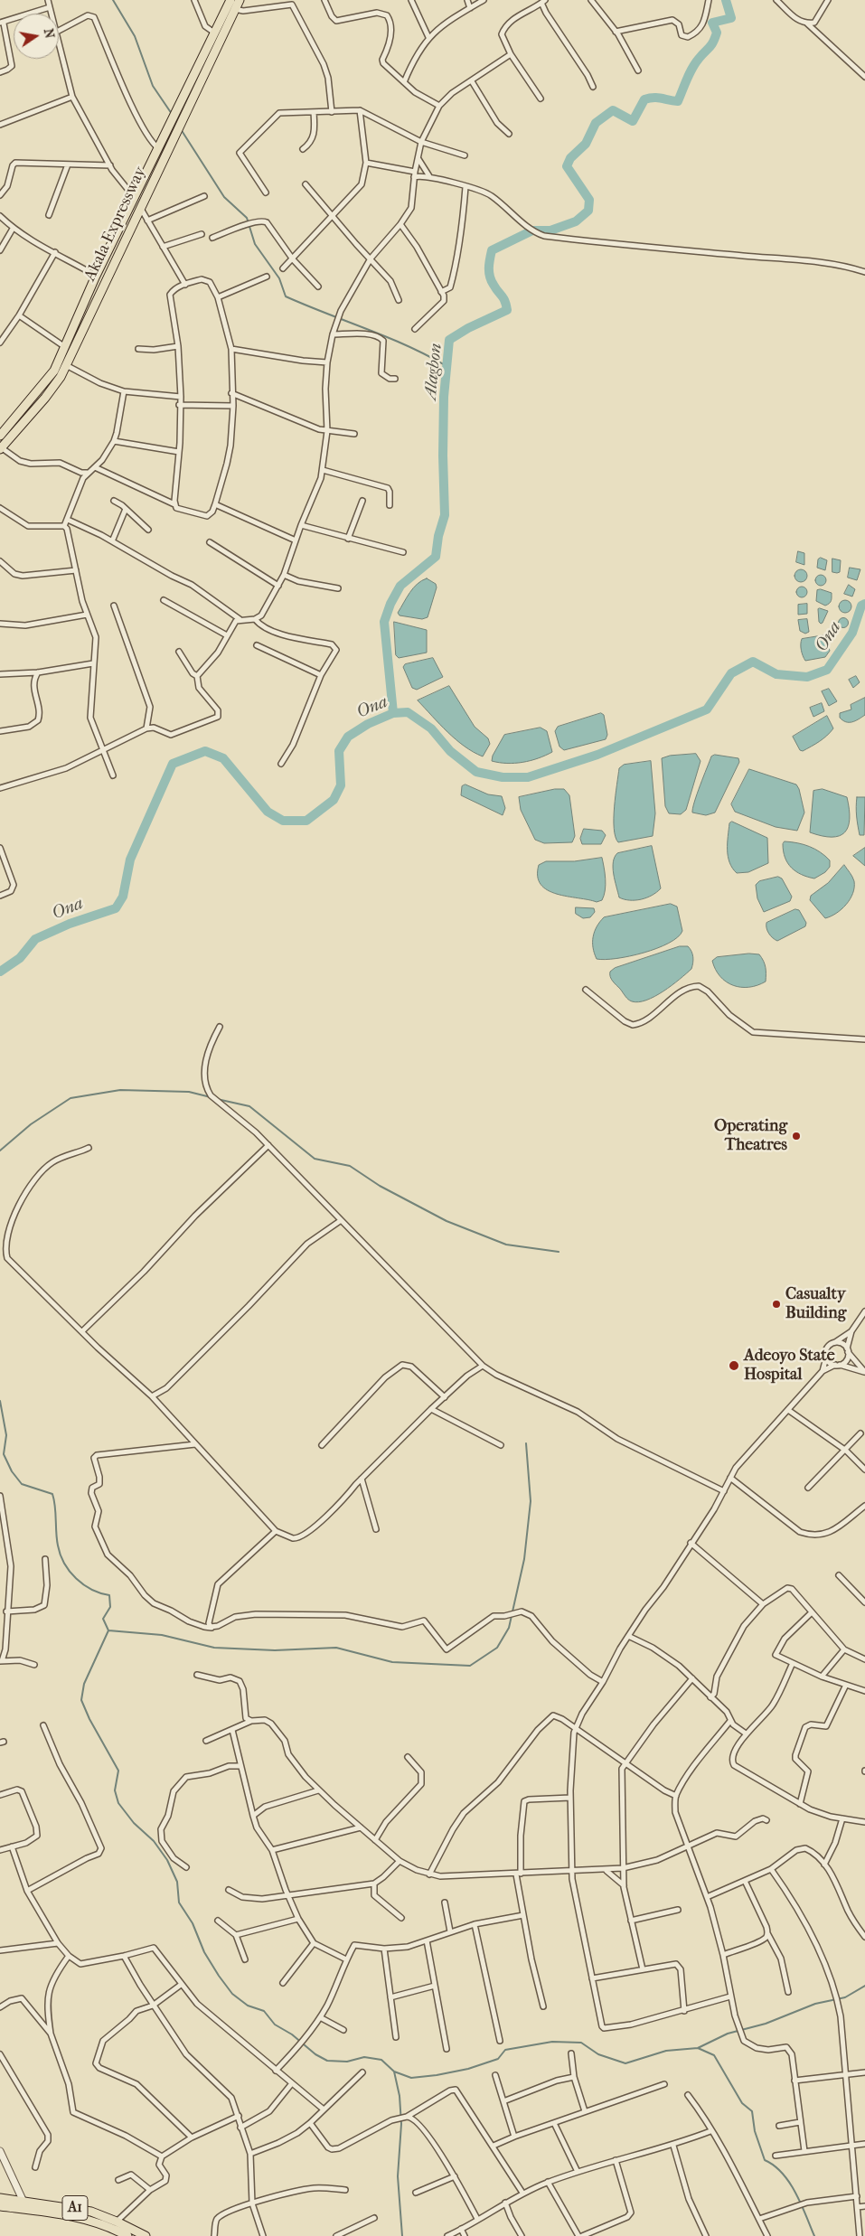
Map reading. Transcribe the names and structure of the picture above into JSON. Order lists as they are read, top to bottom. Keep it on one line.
{"streets":{"main road":["Akala Expressway","A1"]},"water":["Alagbon","Ona"],"places":["Operating Theatres","Casualty Building","Adeoyo State Hospital"],"north":"right"}
